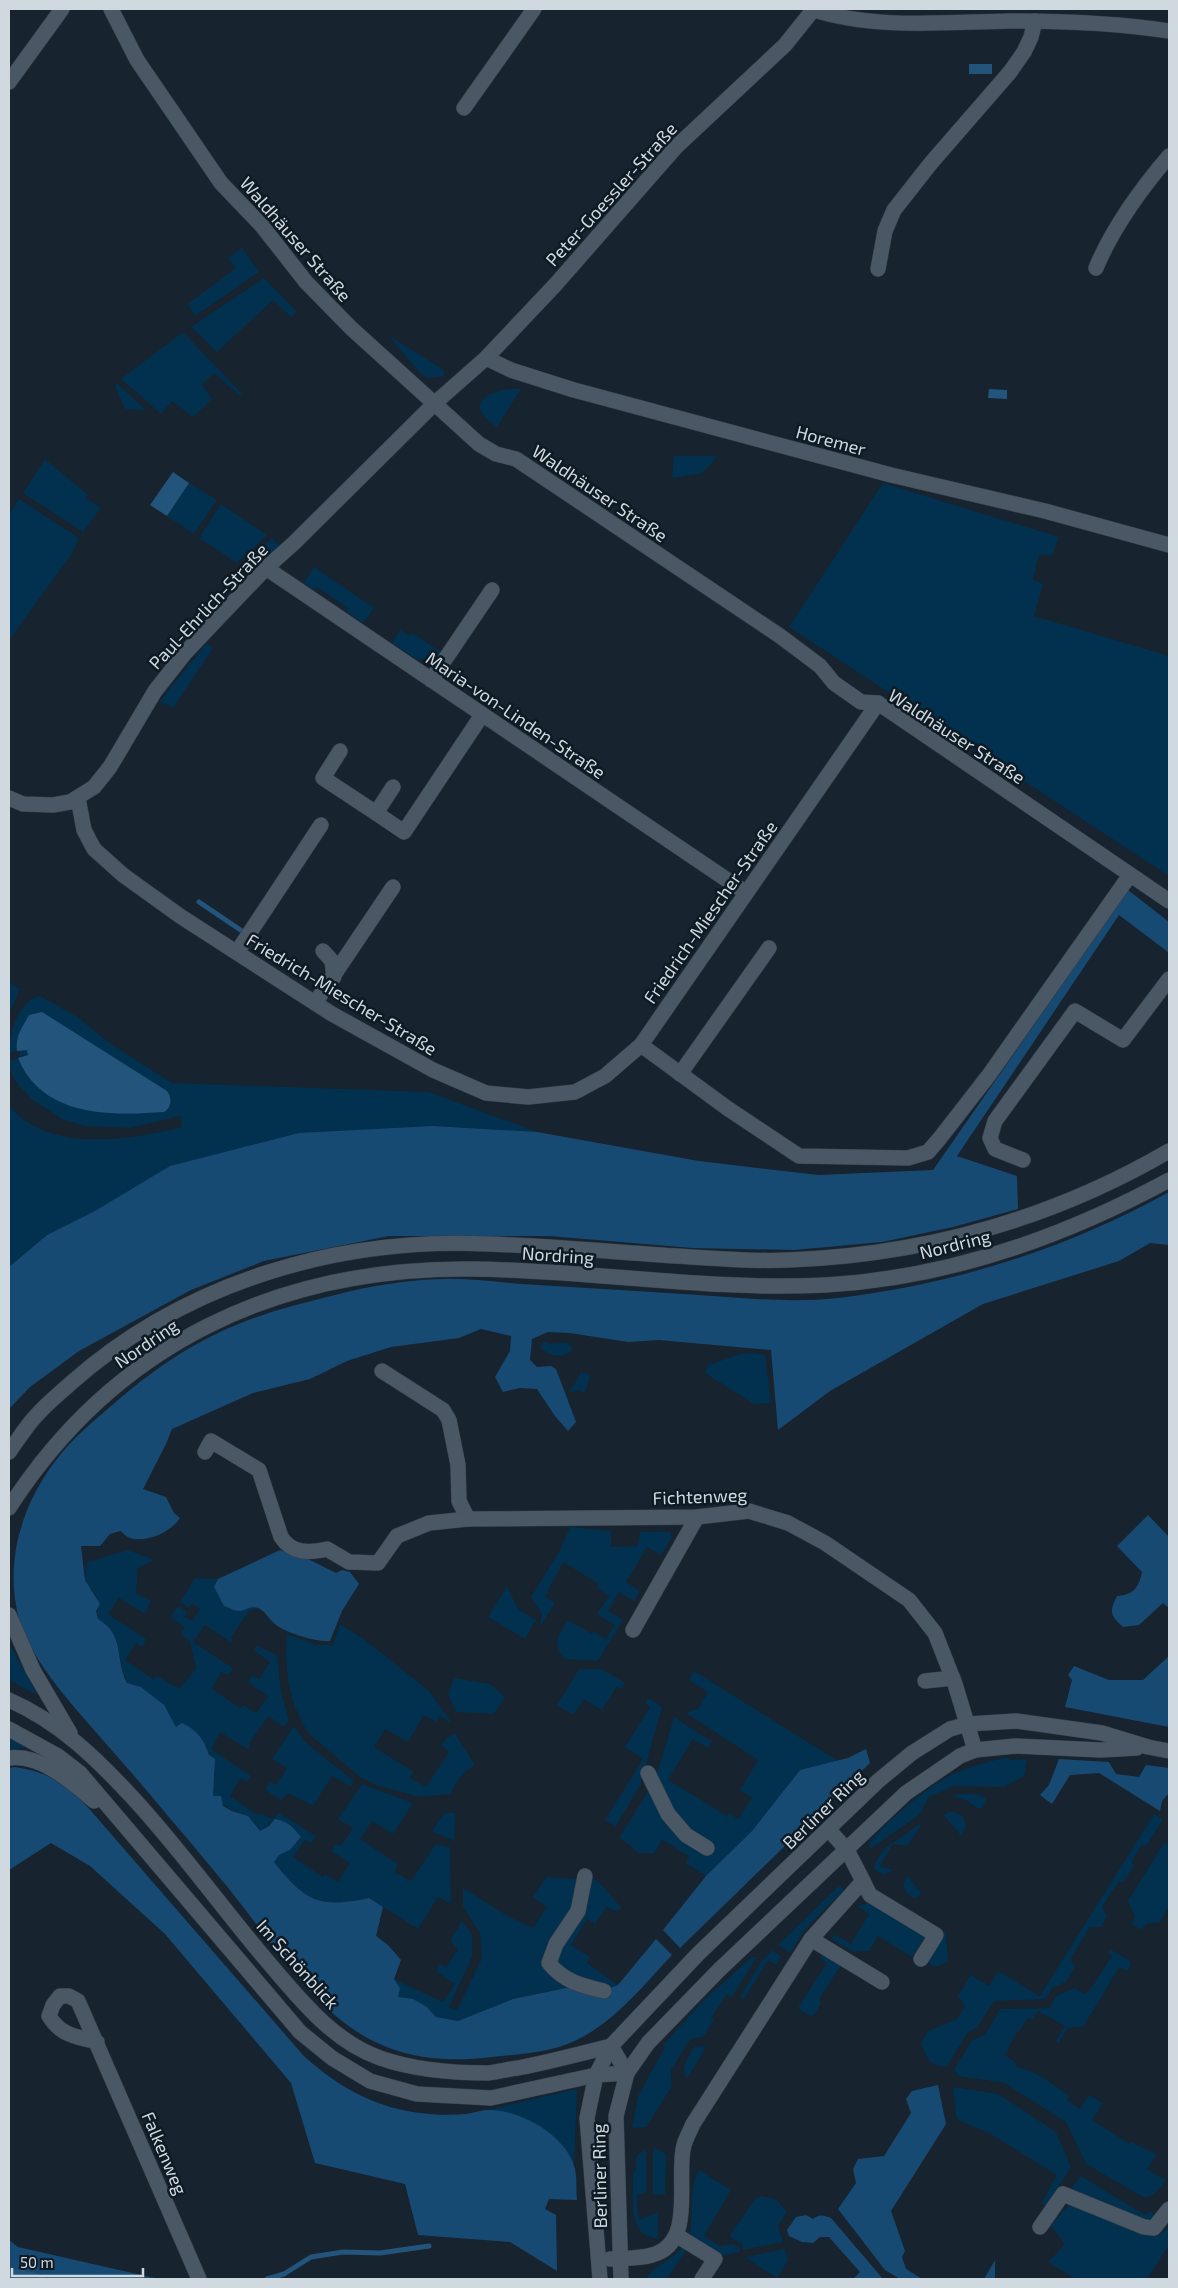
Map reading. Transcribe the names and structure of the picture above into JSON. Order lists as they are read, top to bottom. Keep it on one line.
{"streets":{"street":["Peter-Goessler-Straße","Waldhäuser Straße","Horemer","Paul-Ehrlich-Straße","Maria-von-Linden-Straße","Friedrich-Miescher-Straße","Nordring","Fichtenweg","Berliner Ring","Im Schönblick","Falkenweg"]},"crossings":[["Peter-Goessler-Straße","Waldhäuser Straße"],["Peter-Goessler-Straße","Horemer"],["Peter-Goessler-Straße","Paul-Ehrlich-Straße"],["Waldhäuser Straße","Paul-Ehrlich-Straße"],["Waldhäuser Straße","Friedrich-Miescher-Straße"],["Paul-Ehrlich-Straße","Maria-von-Linden-Straße"],["Paul-Ehrlich-Straße","Friedrich-Miescher-Straße"],["Maria-von-Linden-Straße","Friedrich-Miescher-Straße"],["Fichtenweg","Berliner Ring"],["Berliner Ring","Im Schönblick"]],"scale_bar":"50 m"}
